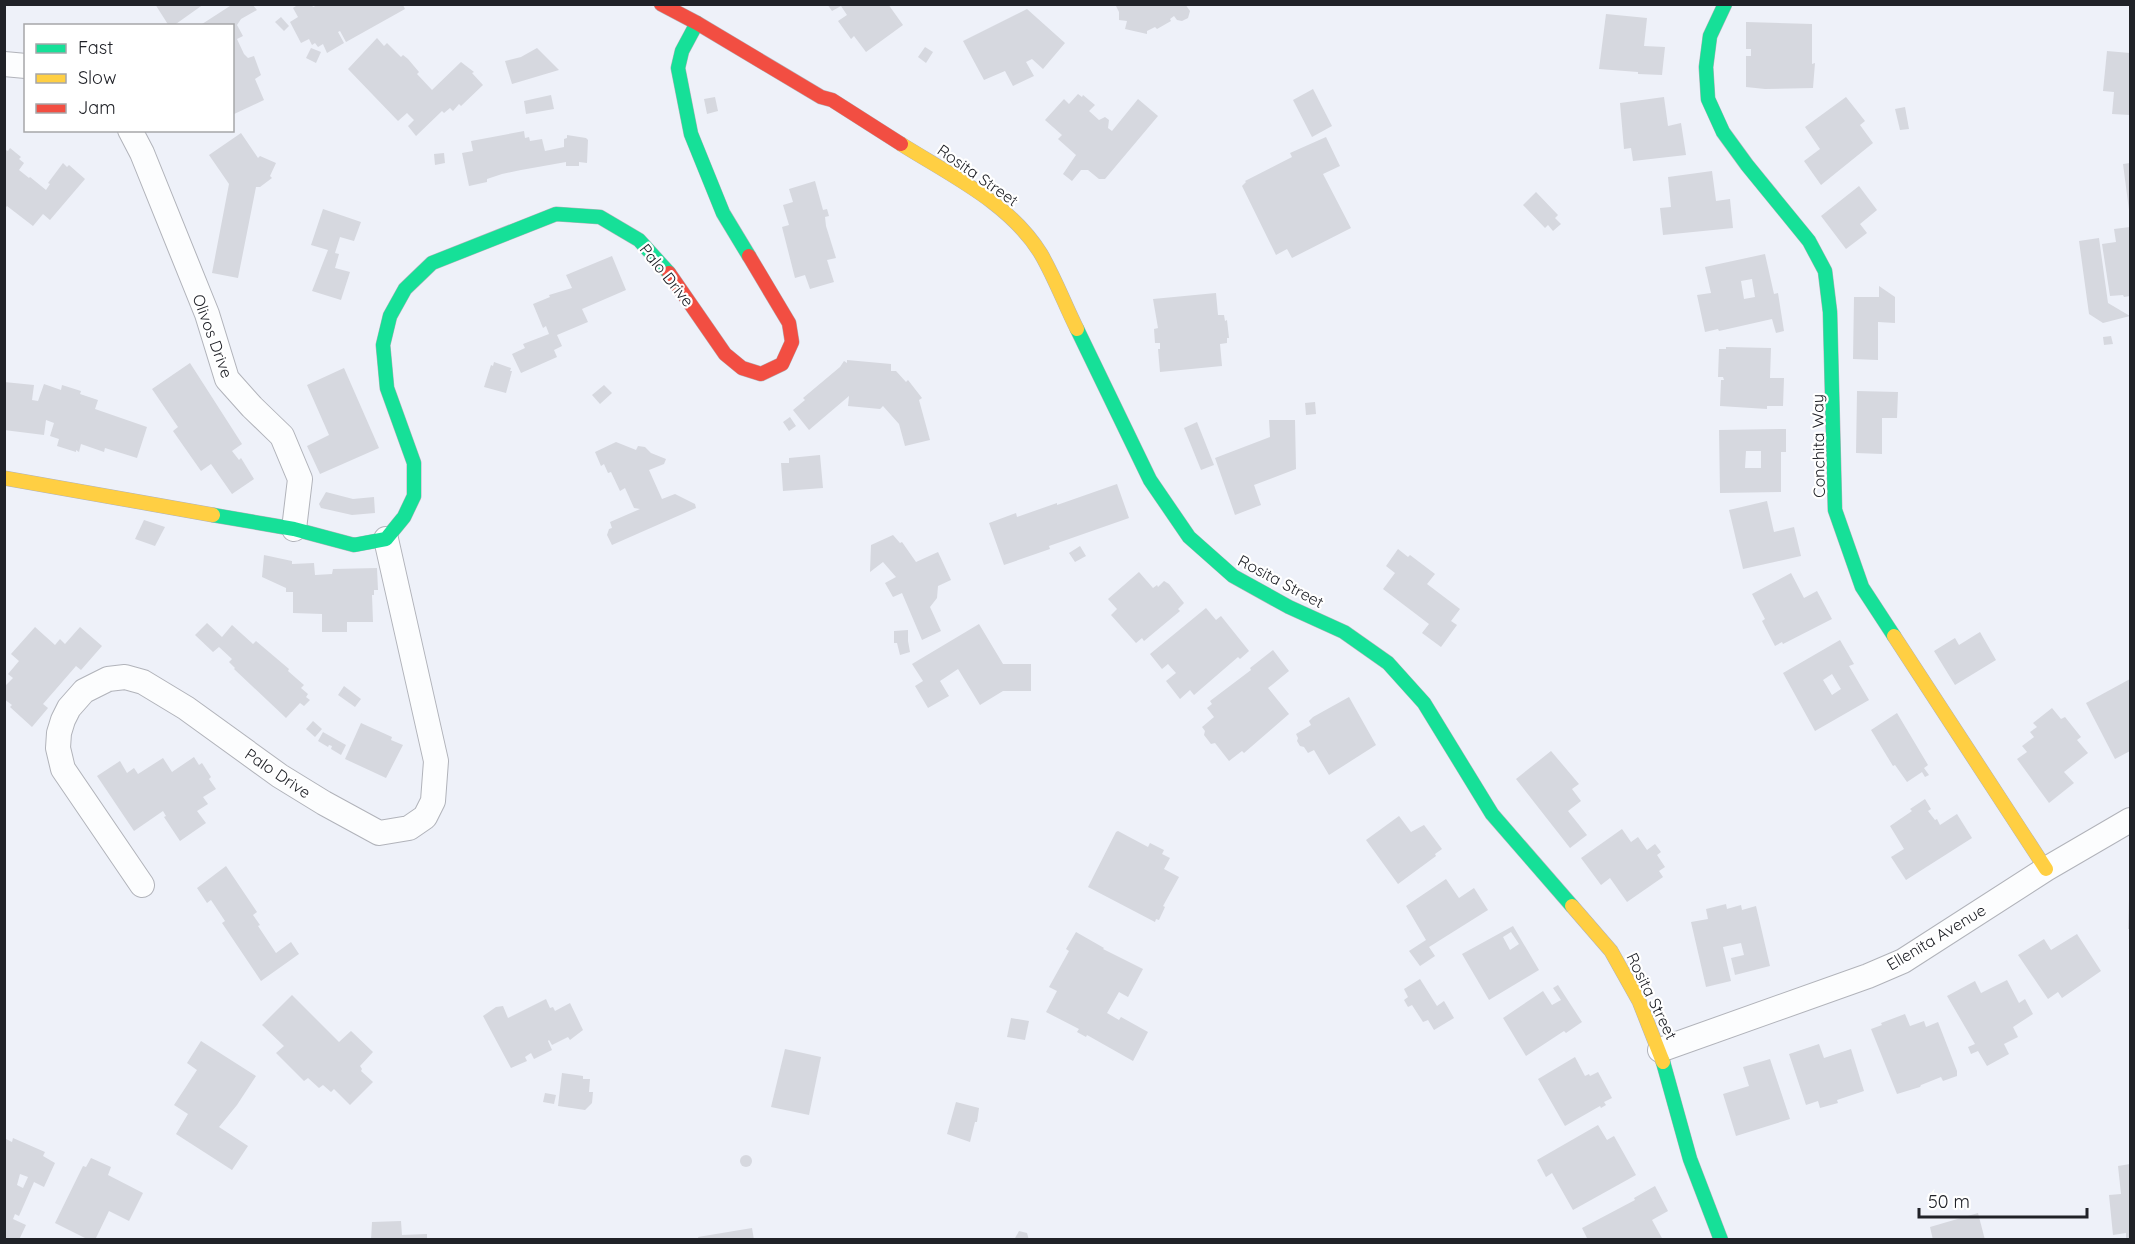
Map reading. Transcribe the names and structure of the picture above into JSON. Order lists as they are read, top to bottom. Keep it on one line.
{"streets":{"street":["Rosita Street","Palo Drive","Olivos Drive","Conchita Way","Ellenita Avenue"]},"crossings":[["Rosita Street","Palo Drive"],["Rosita Street","Ellenita Avenue"],["Conchita Way","Ellenita Avenue"]],"legend":["Fast","Slow","Jam"],"scale_bar":"50 m"}
